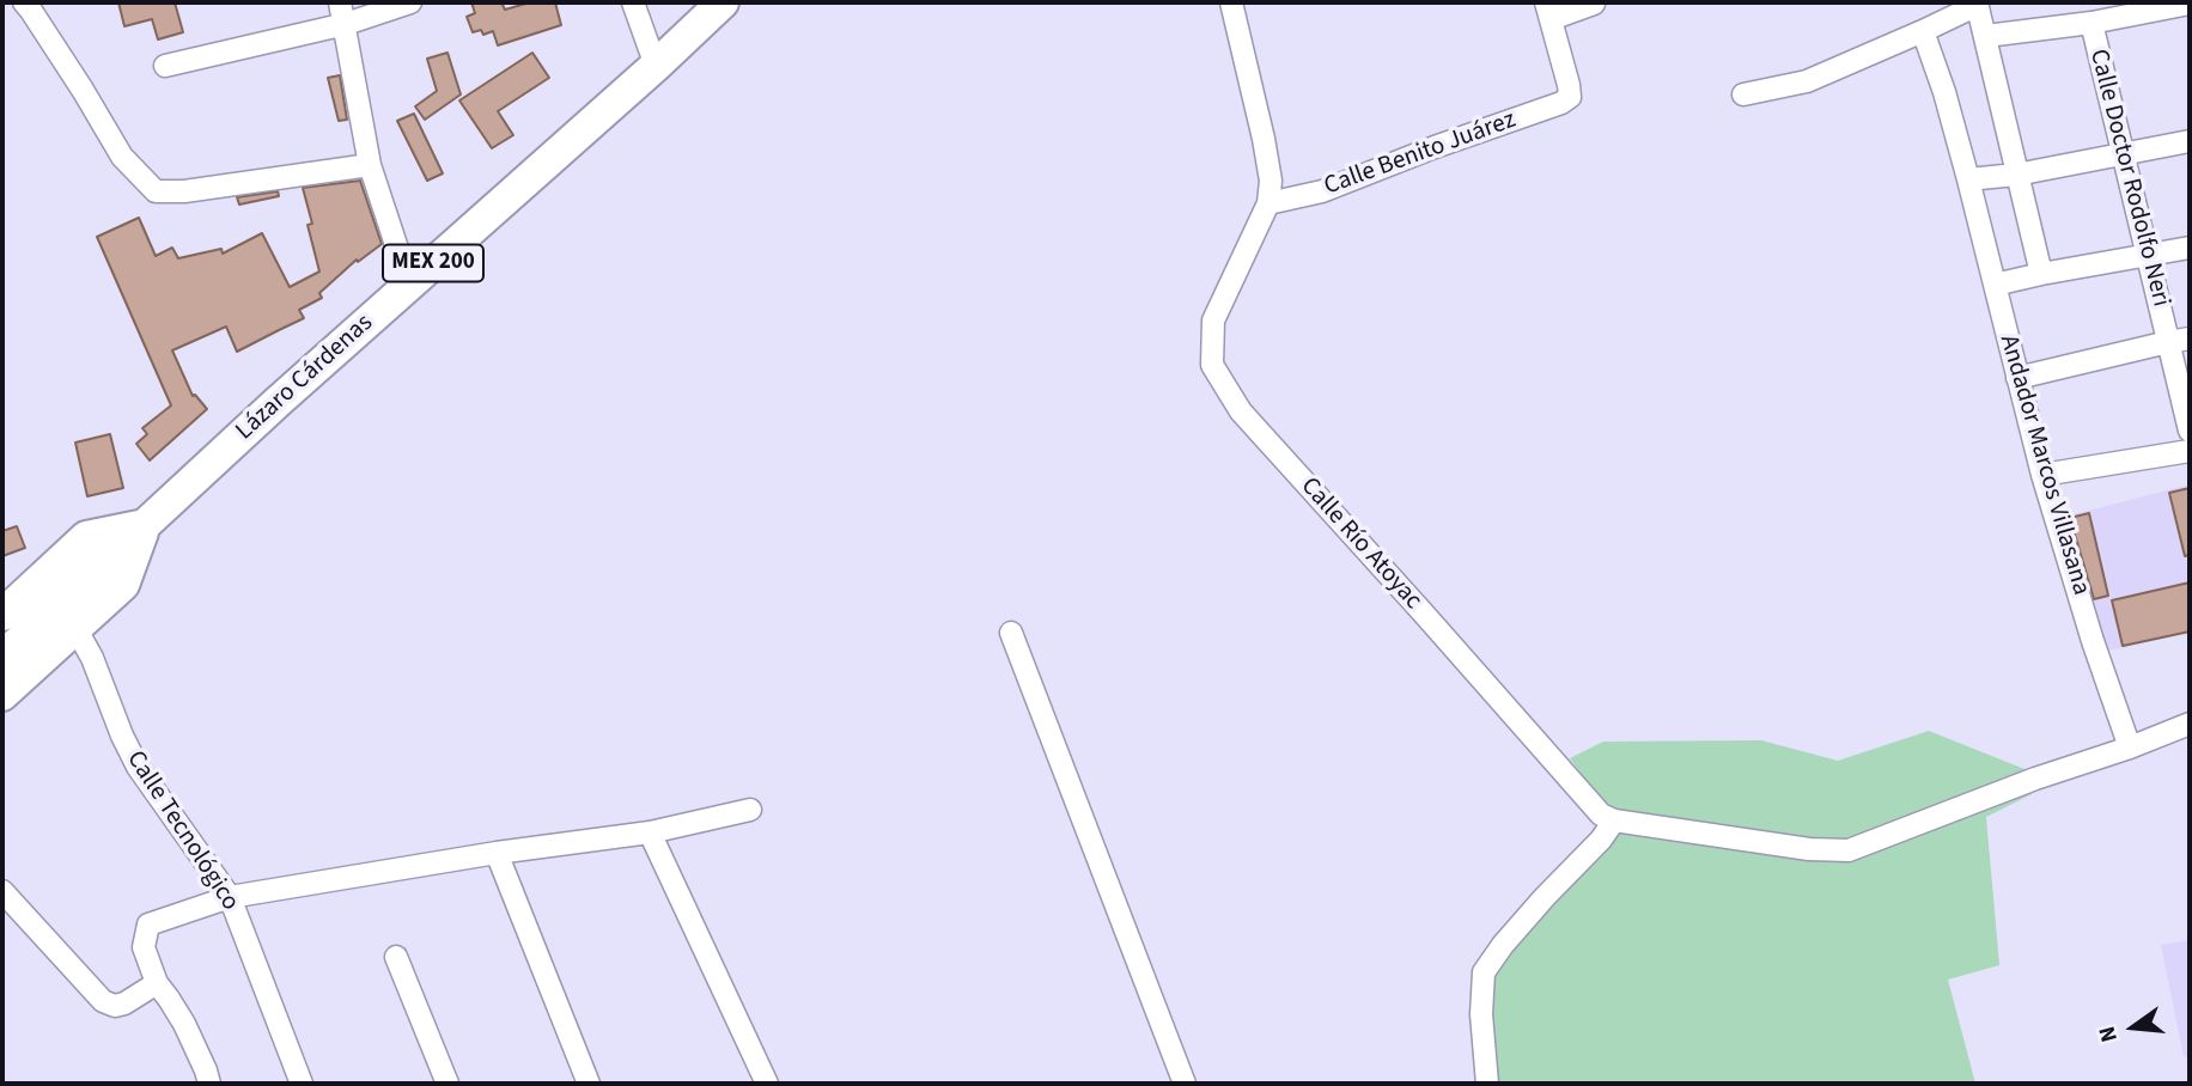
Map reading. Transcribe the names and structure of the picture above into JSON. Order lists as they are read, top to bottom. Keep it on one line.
{"streets":{"main road":["MEX 200","Lázaro Cárdenas"],"street":["Calle Benito Juárez","Calle Doctor Rodolfo Neri","Andador Marcos Villasana","Calle Río Atoyac","Calle Tecnológico"]},"crossings":[["Calle Benito Juárez","Calle Río Atoyac"],["MEX 200","Lázaro Cárdenas"],["MEX 200","Calle Tecnológico"]],"north":"left"}
